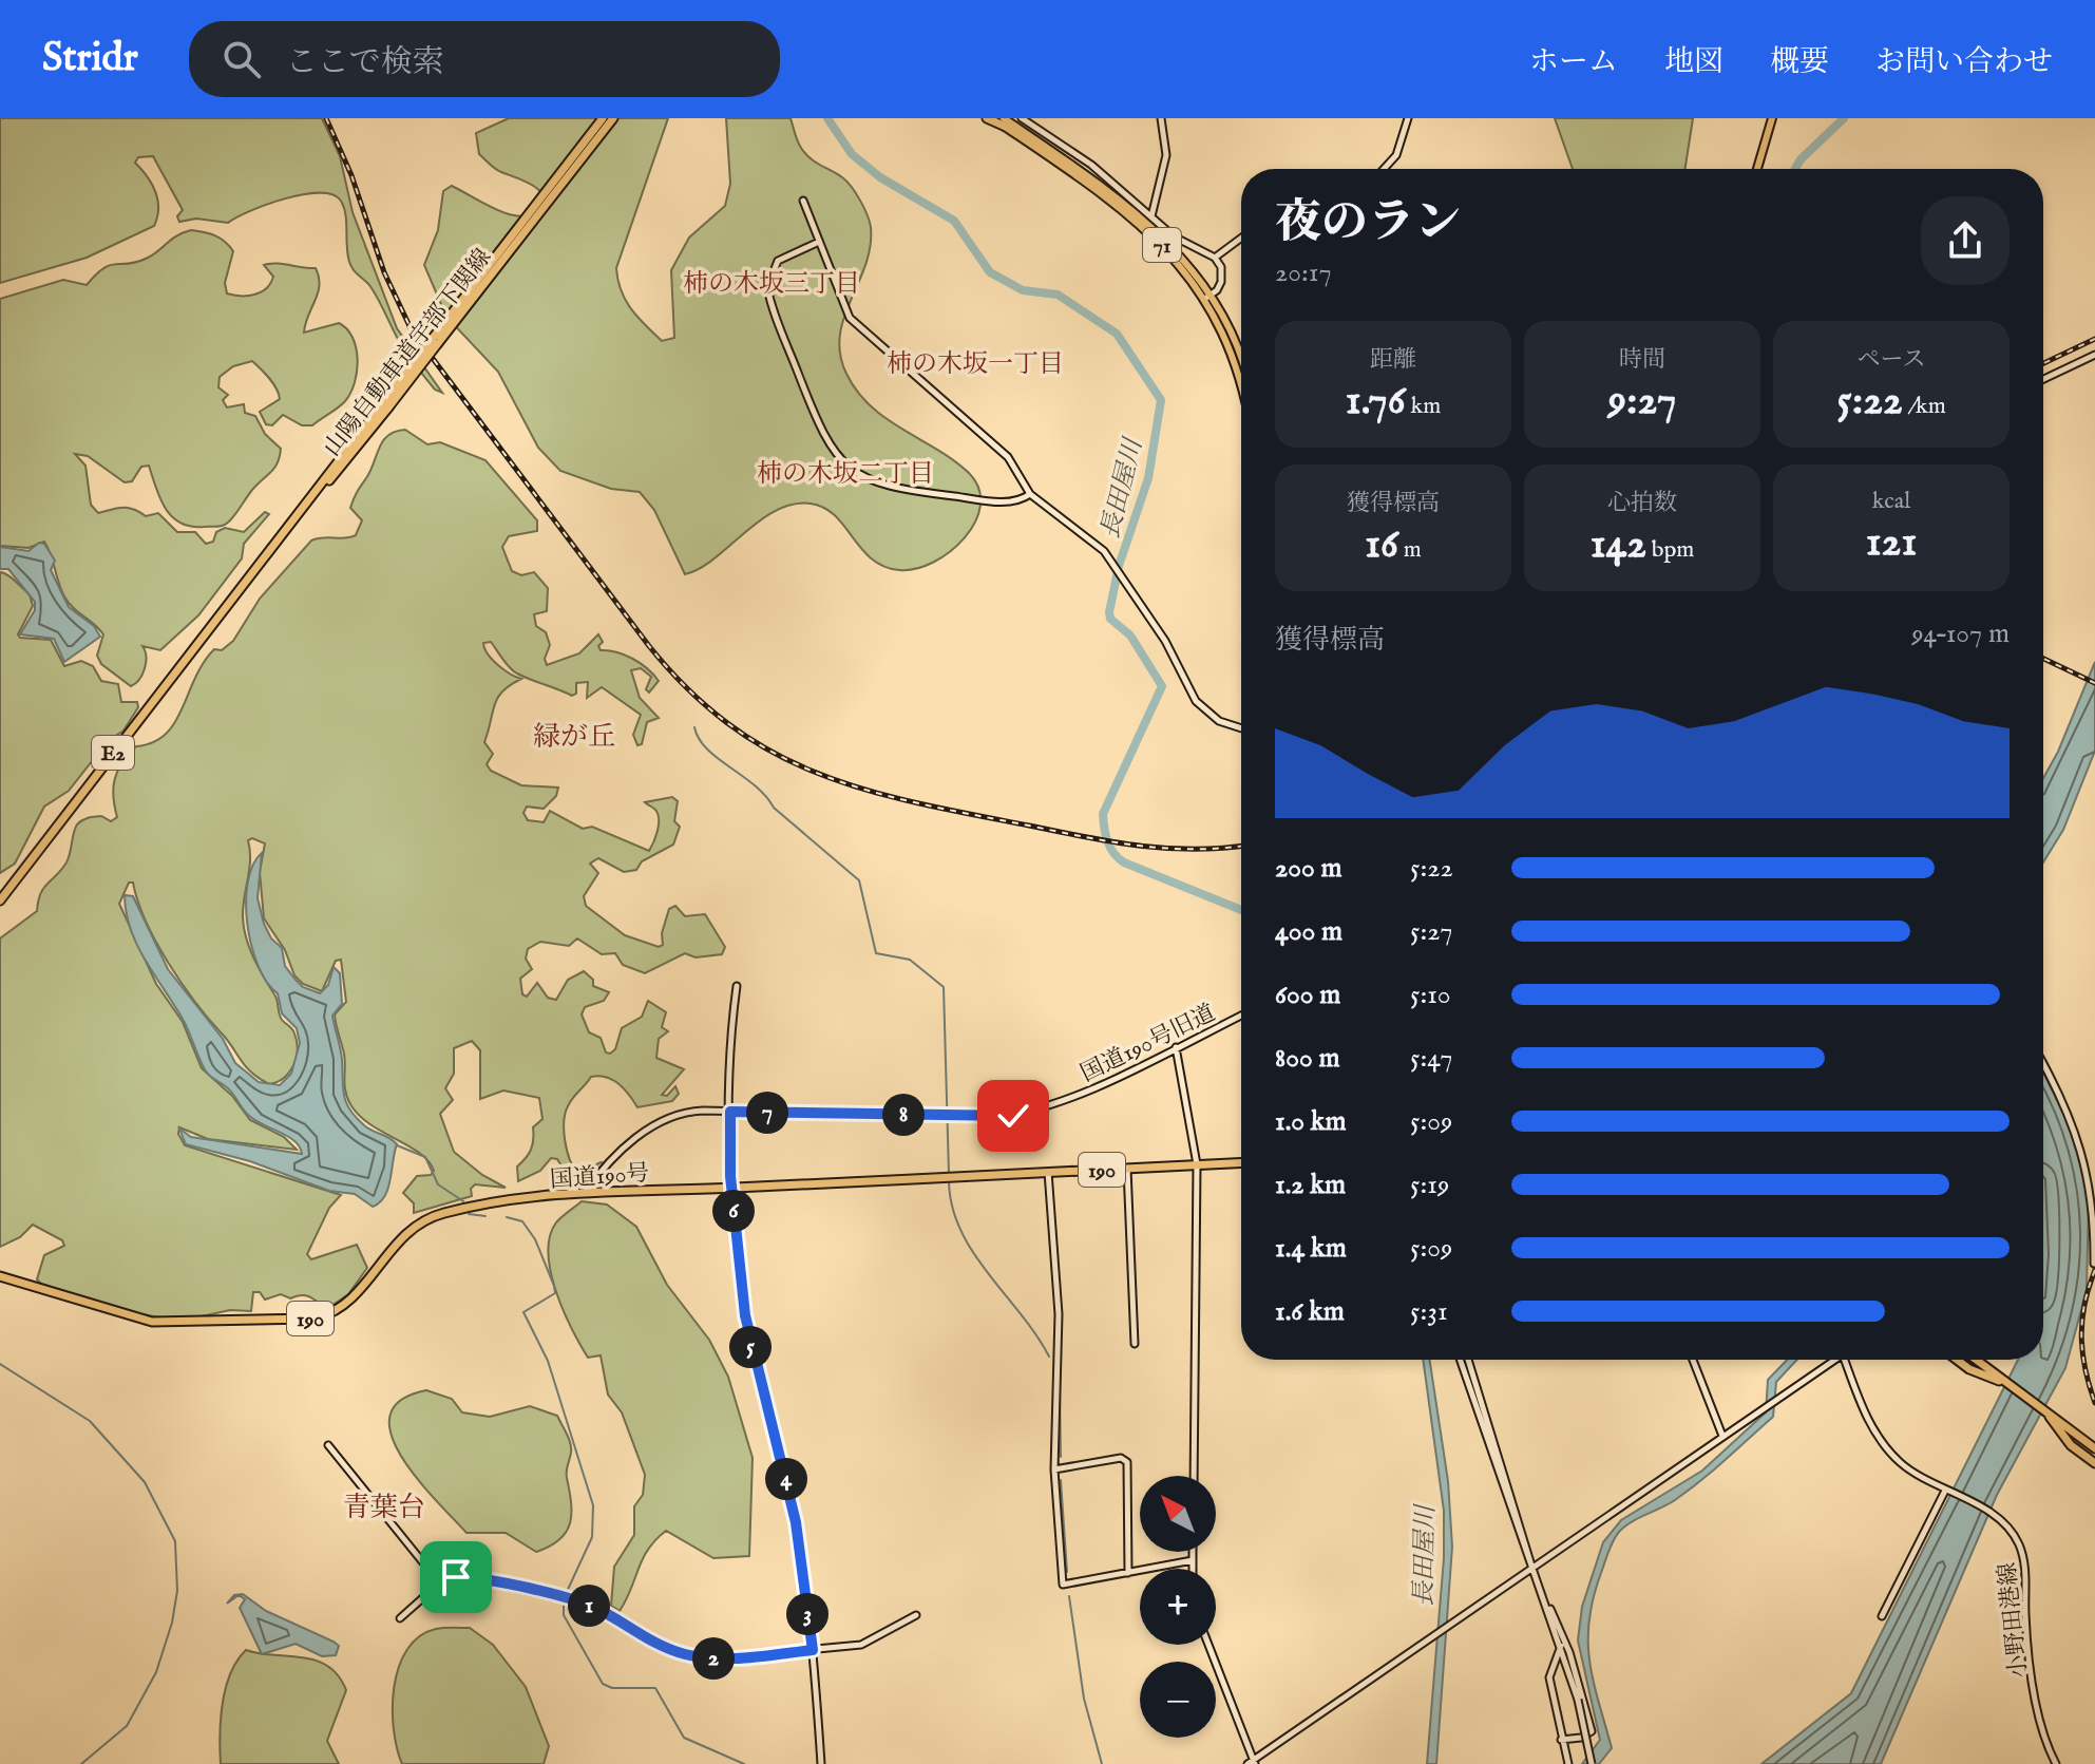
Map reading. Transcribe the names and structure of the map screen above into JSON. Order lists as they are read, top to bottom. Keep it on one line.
{"streets":{"highway":["山陽自動車道宇部下関線","E2","190","国道190号"],"main road":["71"],"street":["国道190号旧道","小野田港線"]},"crossings":[["国道190号旧道","国道190号"]],"districts":["柿の木坂三丁目","柿の木坂一丁目","柿の木坂二丁目","緑が丘","青葉台"],"water":["長田屋川"],"north":"top left","page":{"header":"Stridr","search":"ここで検索","nav":["ホーム","地図","概要","お問い合わせ"],"heading":["夜のラン","20:17"],"stats":[["距離","1.76 km"],["時間","9:27"],["ペース","5:22 /km"],["獲得標高","16 m"],["心拍数","142 bpm"],["kcal","121"]],"chart":["獲得標高","94–107 m"],"list":[{"name":"200 m","note":"5:22"},{"name":"400 m","note":"5:27"},{"name":"600 m","note":"5:10"},{"name":"800 m","note":"5:47"},{"name":"1.0 km","note":"5:09"},{"name":"1.2 km","note":"5:19"},{"name":"1.4 km","note":"5:09"},{"name":"1.6 km","note":"5:31"}],"pins":["7","8","6","5","4","1","3","2"],"map_buttons":["+","−"]}}
